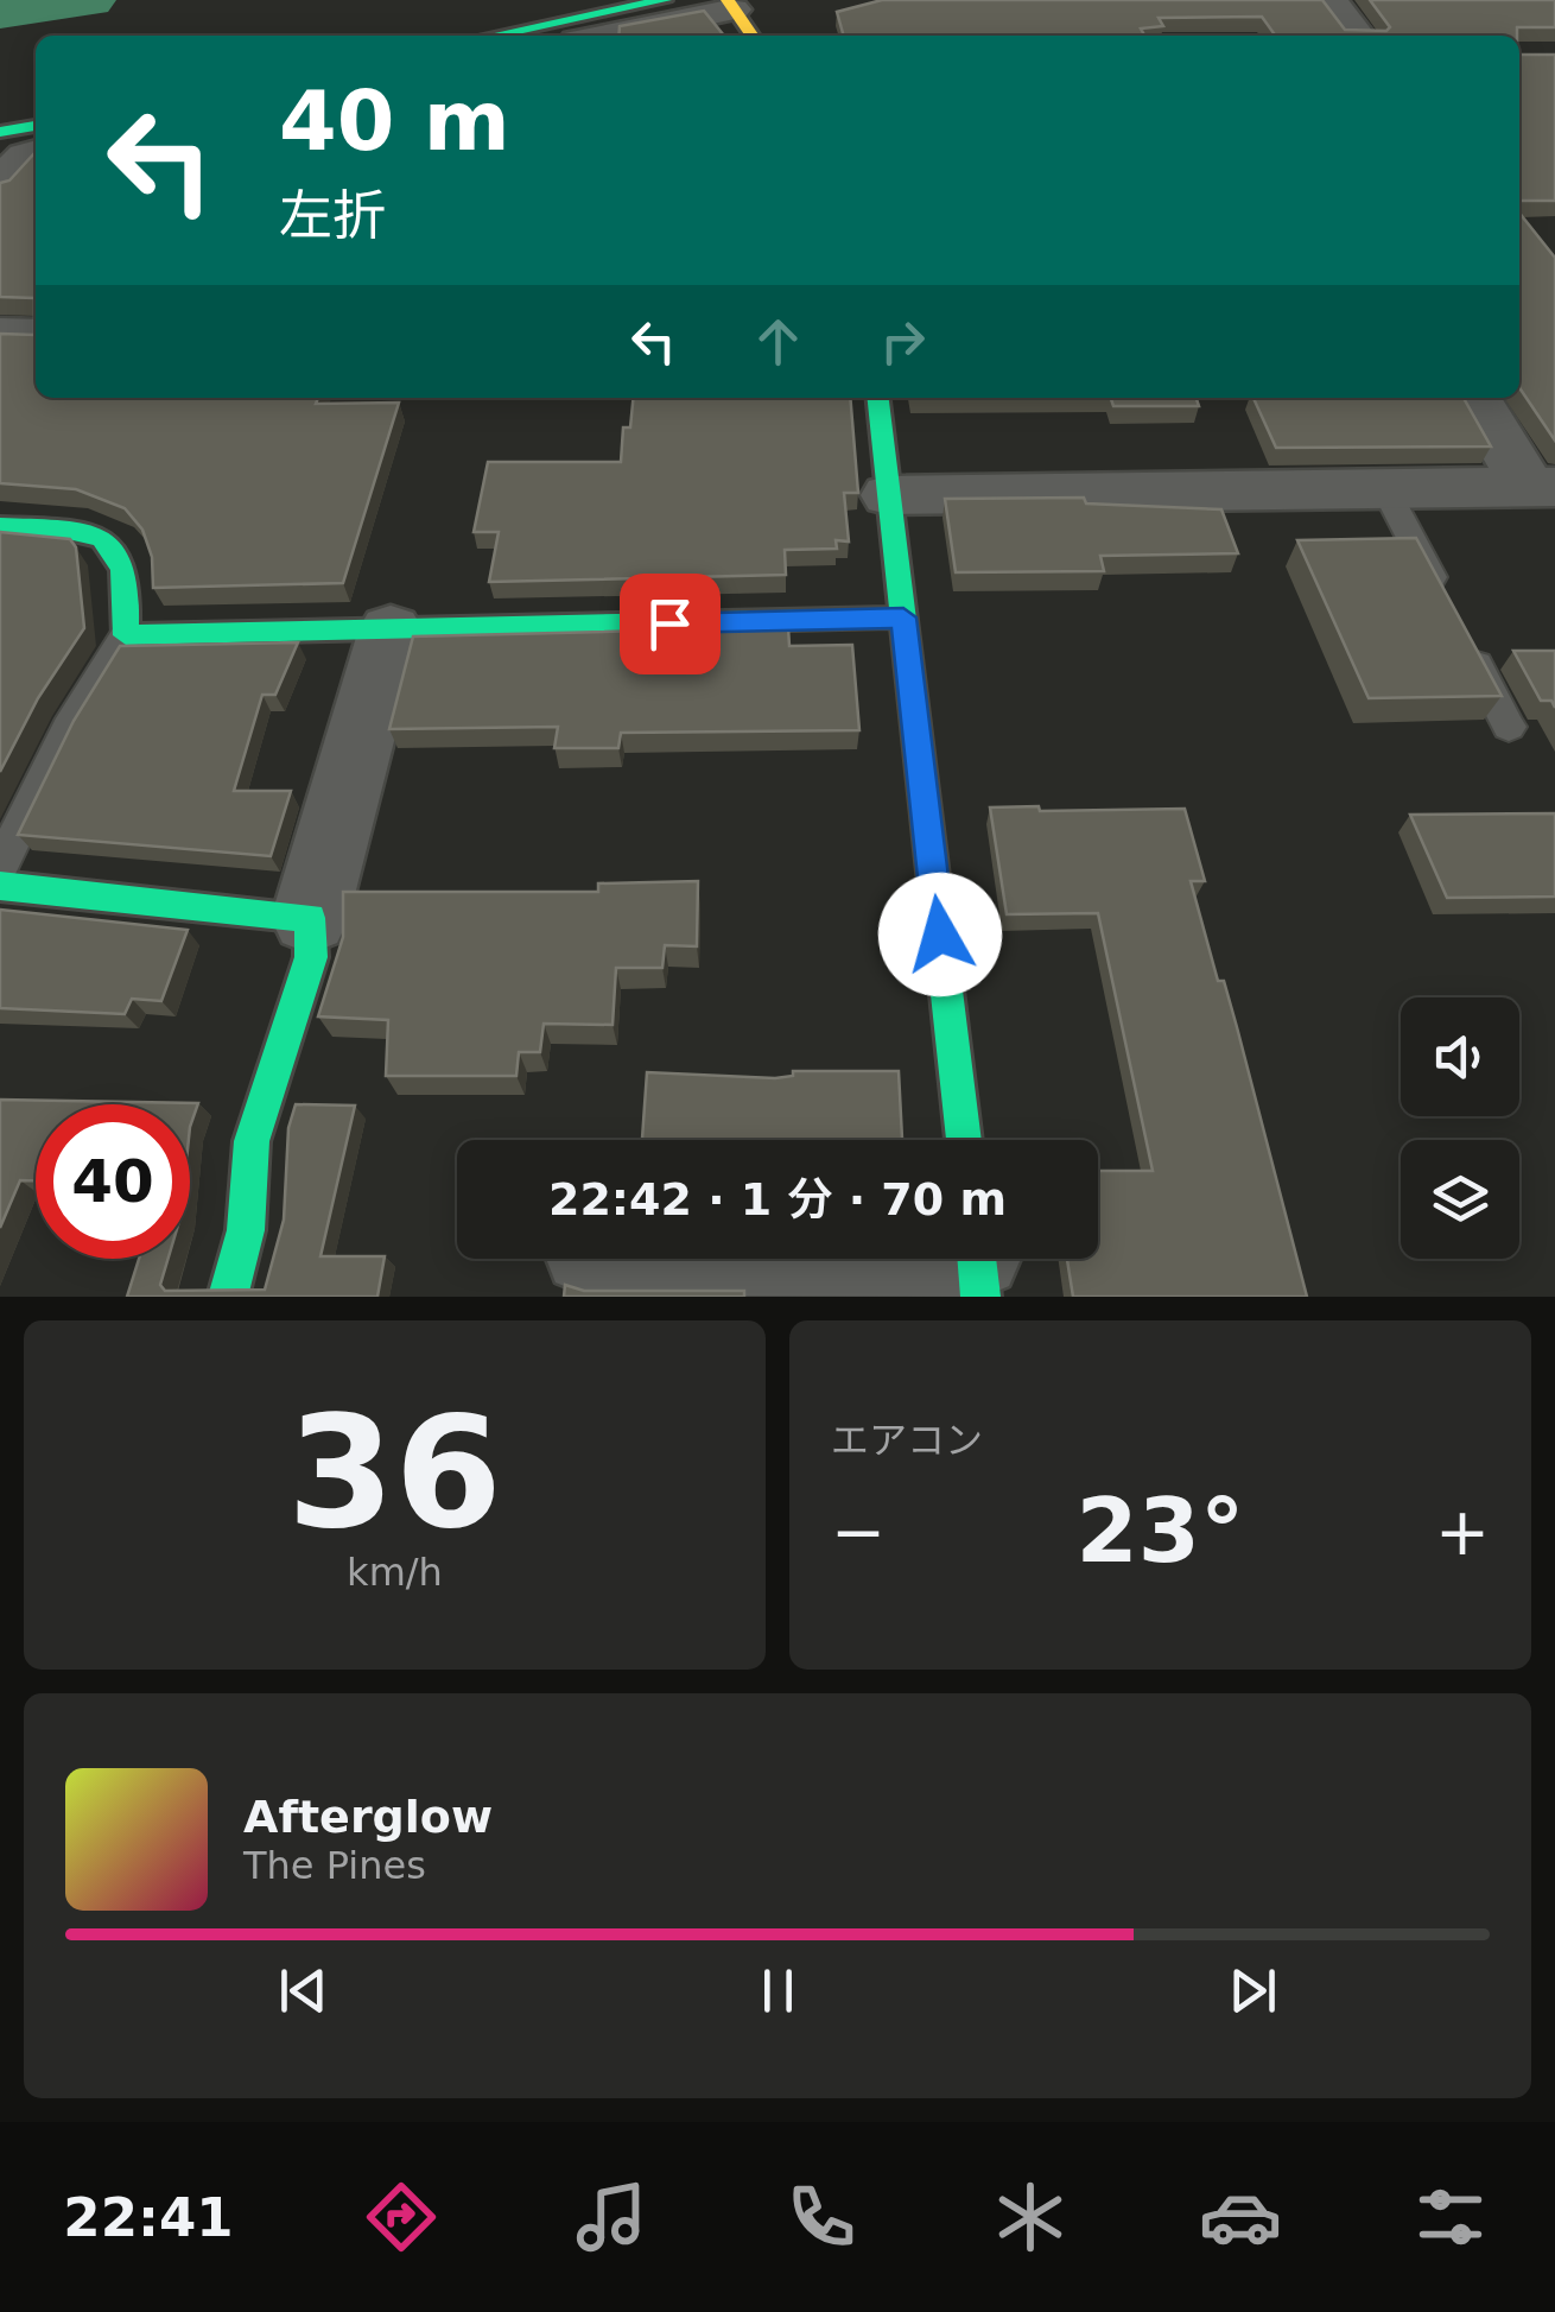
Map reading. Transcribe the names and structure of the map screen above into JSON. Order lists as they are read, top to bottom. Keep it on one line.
{"page":{"turn":["40 m","左折"],"limit":"40","trip":"22:42 · 1 分 · 70 m","tile":[["36","km/h"],"エアコン"],"heat":["−","23°","+"],"song":["Afterglow","The Pines"],"tabs":"22:41"}}
